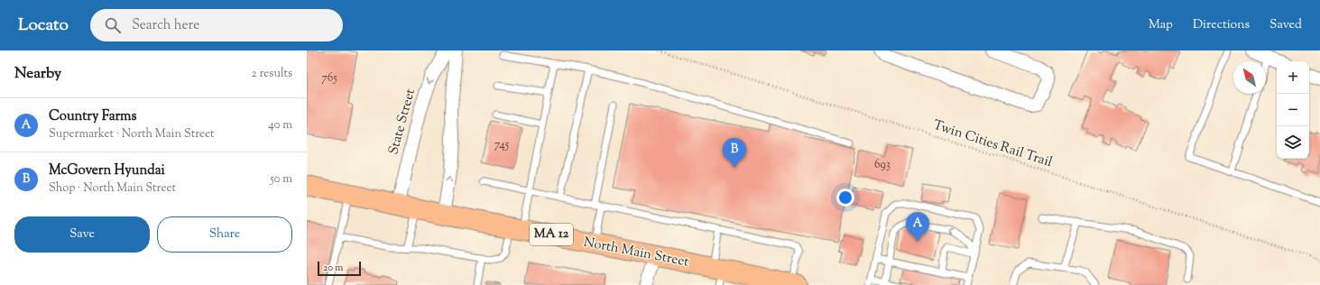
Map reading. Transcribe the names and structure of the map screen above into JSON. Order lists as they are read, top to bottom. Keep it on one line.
{"streets":{"highway":["MA 12","North Main Street"],"street":["State Street"],"path":["Twin Cities Rail Trail"]},"crossings":[["State Street","North Main Street"]],"house_numbers":["765","745","693"],"scale_bar":"20 m","north":"top left","page":{"header":"Locato","search":"Search here","nav":["Map","Directions","Saved"],"heading":["Nearby","2 results"],"map_buttons":["+","−"],"list":[{"mark":"A","name":"Country Farms","note":"Supermarket · North Main Street","value":"40 m"},{"mark":"B","name":"McGovern Hyundai","note":"Shop · North Main Street","value":"50 m"}],"pins":["B","A"],"buttons":["Save","Share"],"scale":"20 m"}}
